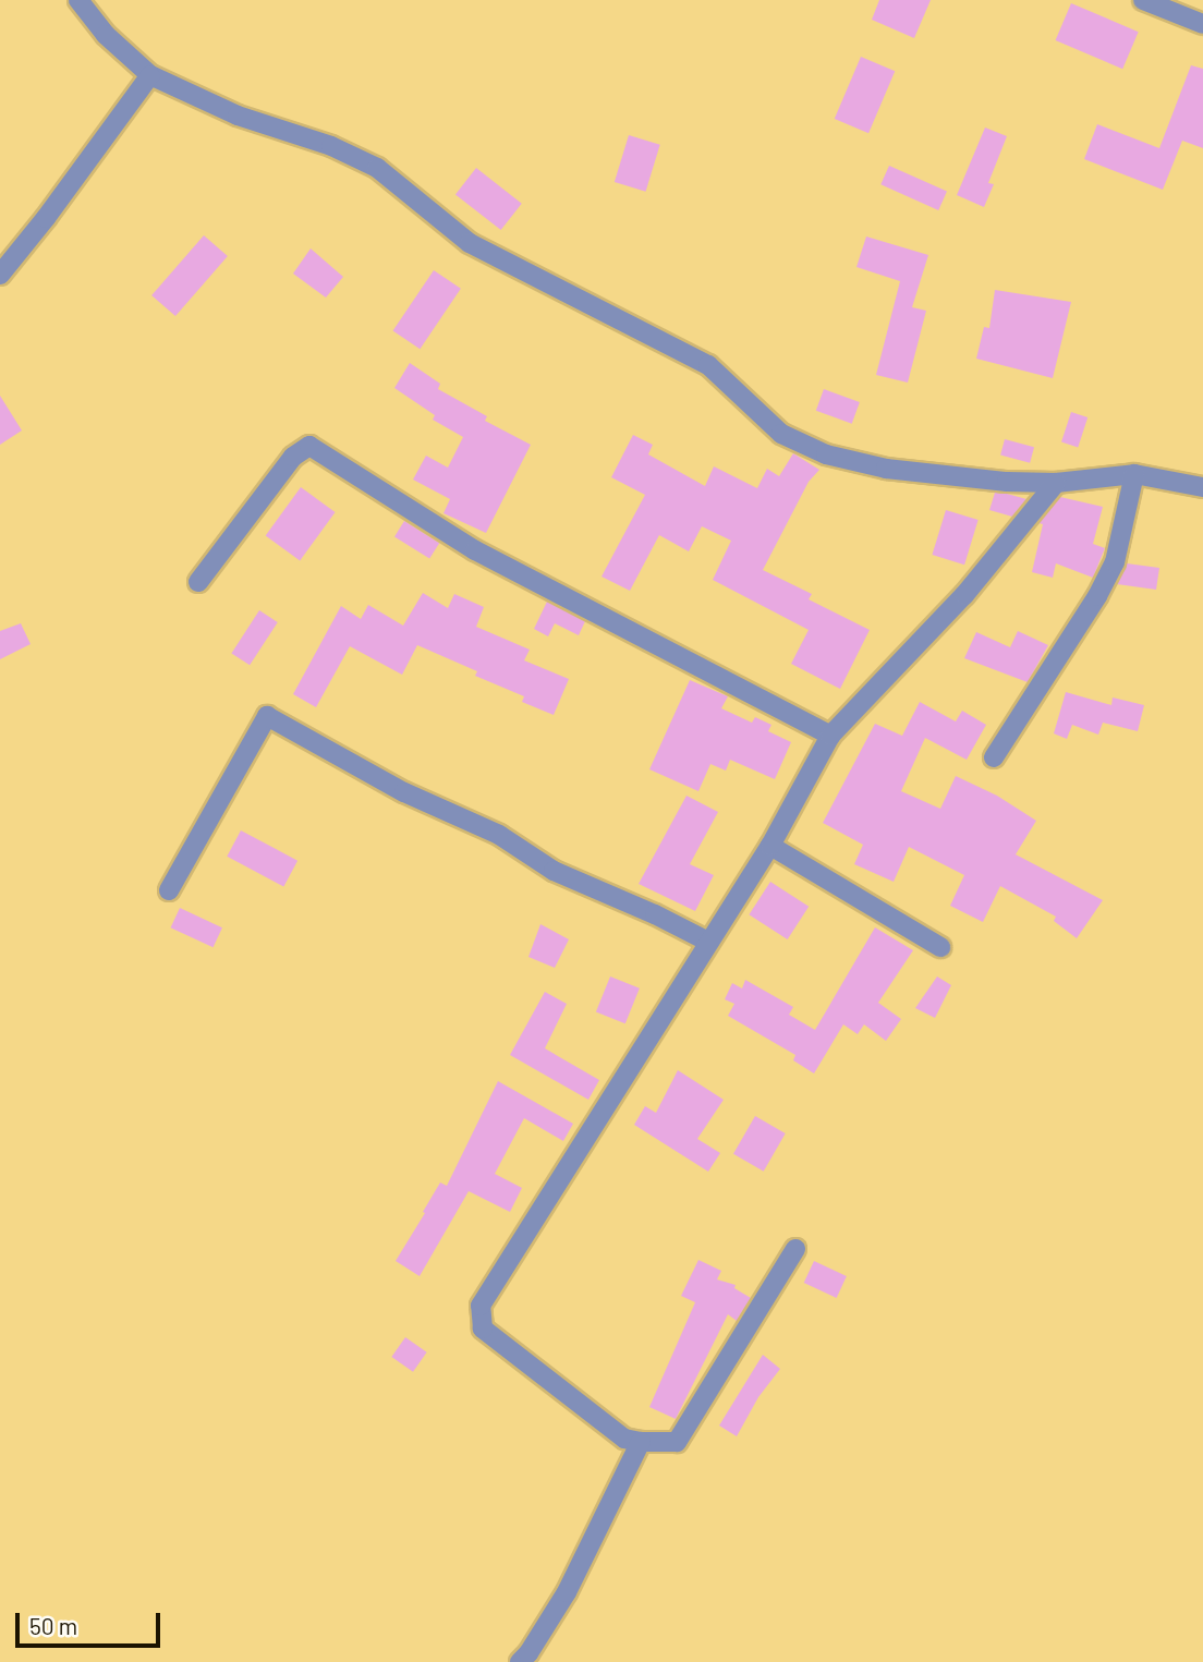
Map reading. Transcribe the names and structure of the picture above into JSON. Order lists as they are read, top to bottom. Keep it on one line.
{"scale_bar":"50 m"}
